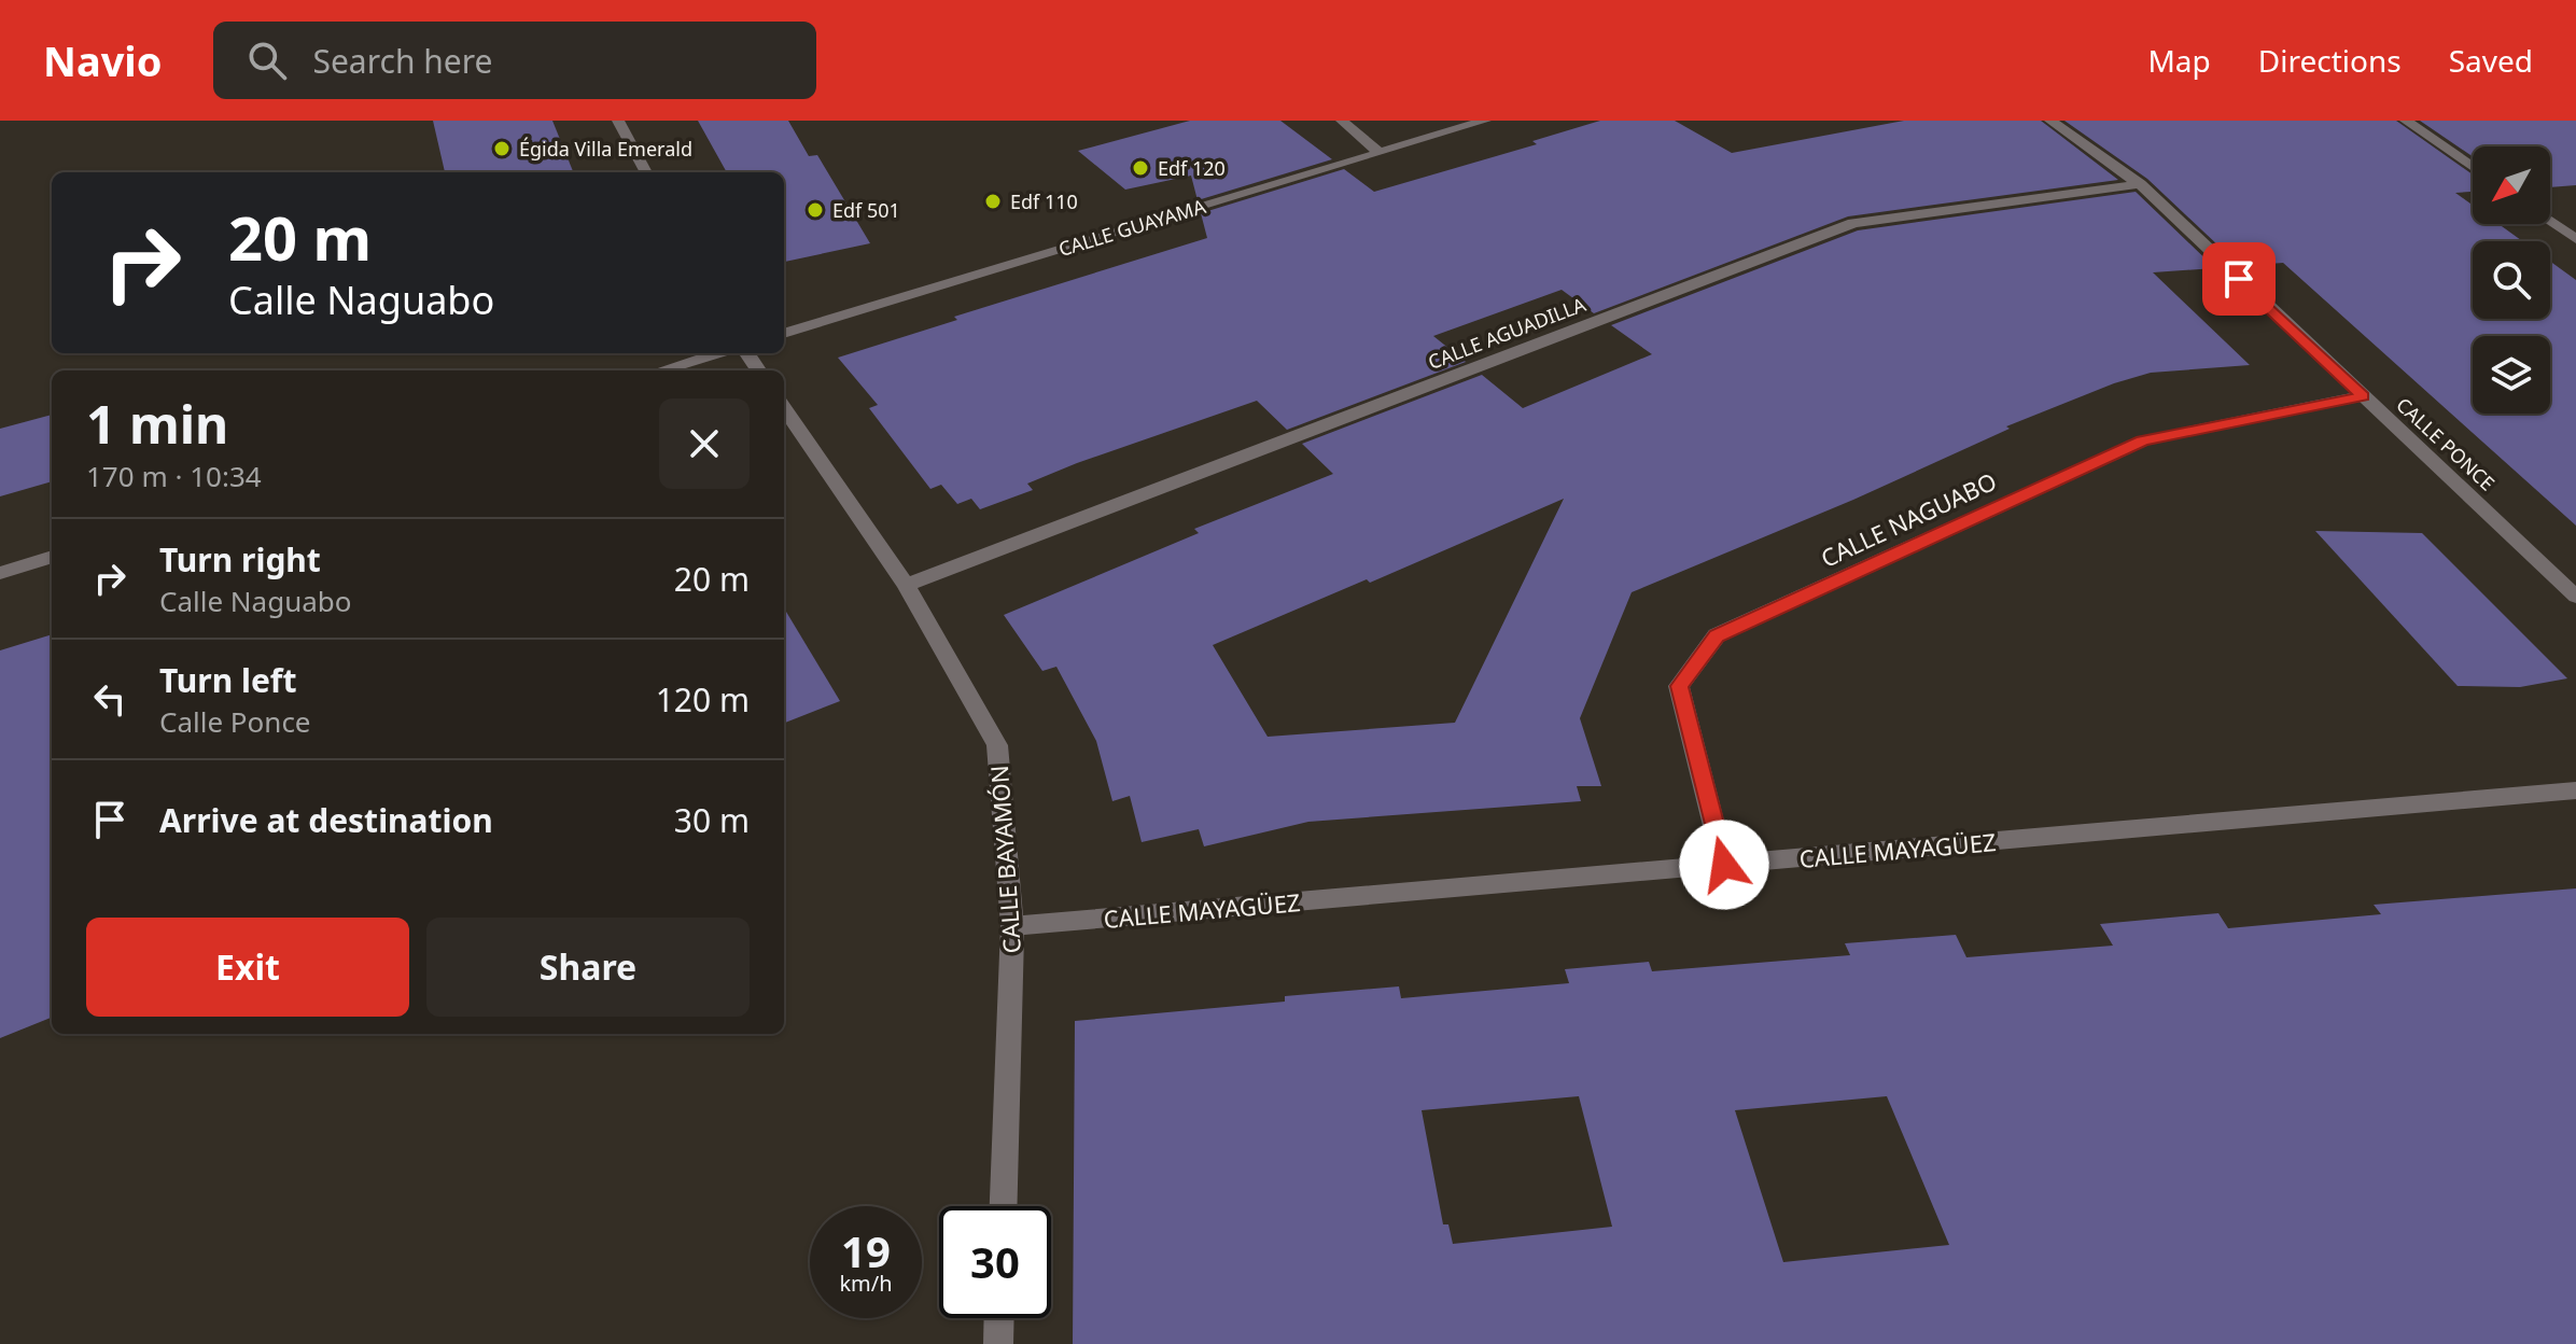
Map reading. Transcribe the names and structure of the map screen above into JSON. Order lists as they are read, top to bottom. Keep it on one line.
{"streets":{"street":["CALLE GUAYAMA","CALLE AGUADILLA","CALLE PONCE","CALLE NAGUABO","CALLE MAYAGÜEZ","CALLE BAYAMÓN"]},"crossings":[["CALLE AGUADILLA","CALLE PONCE"],["CALLE AGUADILLA","CALLE BAYAMÓN"],["CALLE PONCE","CALLE NAGUABO"],["CALLE NAGUABO","CALLE MAYAGÜEZ"],["CALLE MAYAGÜEZ","CALLE BAYAMÓN"]],"places":["Égida Villa Emerald","Edf 120","Edf 110","Edf 501"],"north":"bottom left","page":{"header":"Navio","search":"Search here","nav":["Map","Directions","Saved"],"turn":["20 m","Calle Naguabo"],"heading":["1 min","170 m · 10:34"],"list":[{"name":"Turn right","note":"Calle Naguabo","value":"20 m"},{"name":"Turn left","note":"Calle Ponce","value":"120 m"},{"name":"Arrive at destination","value":"30 m"}],"buttons":["Exit","Share"],"speed":"19 km/h","limit":"30"}}
